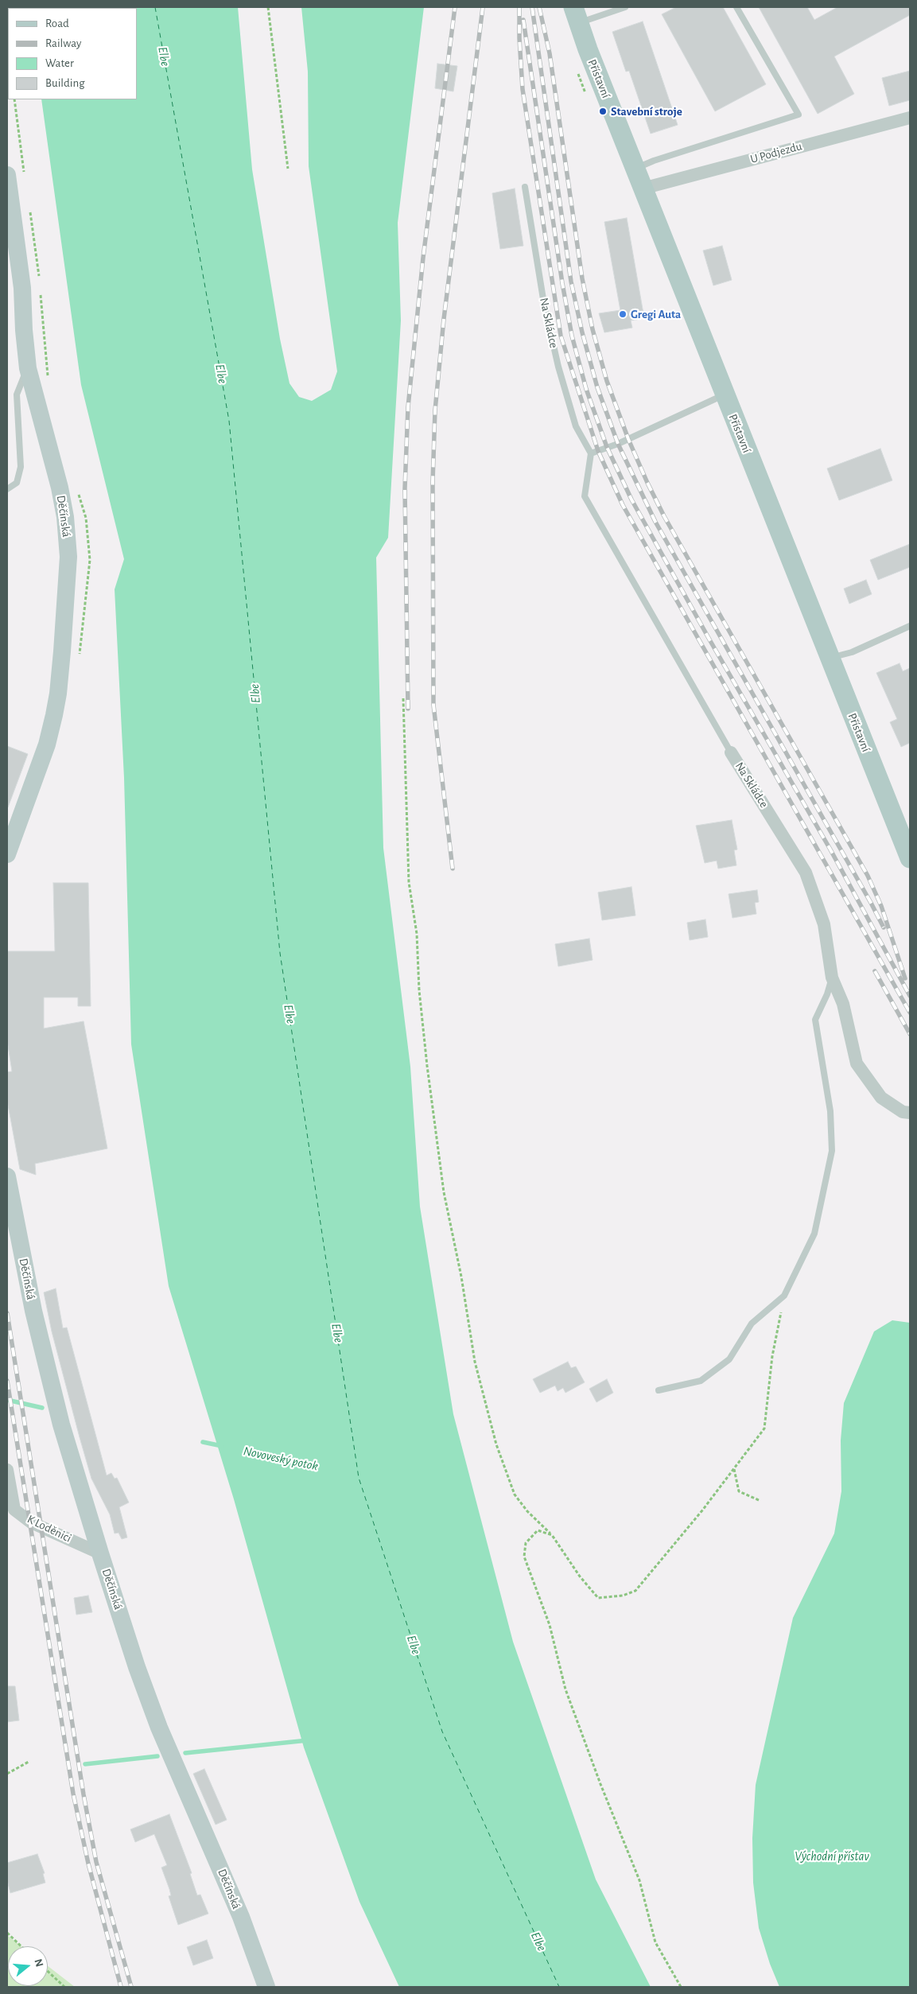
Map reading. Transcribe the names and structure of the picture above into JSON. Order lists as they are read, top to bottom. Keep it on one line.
{"streets":{"main road":["Přístavní","Děčínská"],"street":["U Podjezdu","Na Skládce","K Loděnici"]},"crossings":[["Přístavní","U Podjezdu"],["Děčínská","K Loděnici"]],"water":["Elbe","Novoveský potok","Východní přístav"],"places":["Stavební stroje","Gregi Auta"],"legend":["Road","Railway","Water","Building"],"north":"right"}
